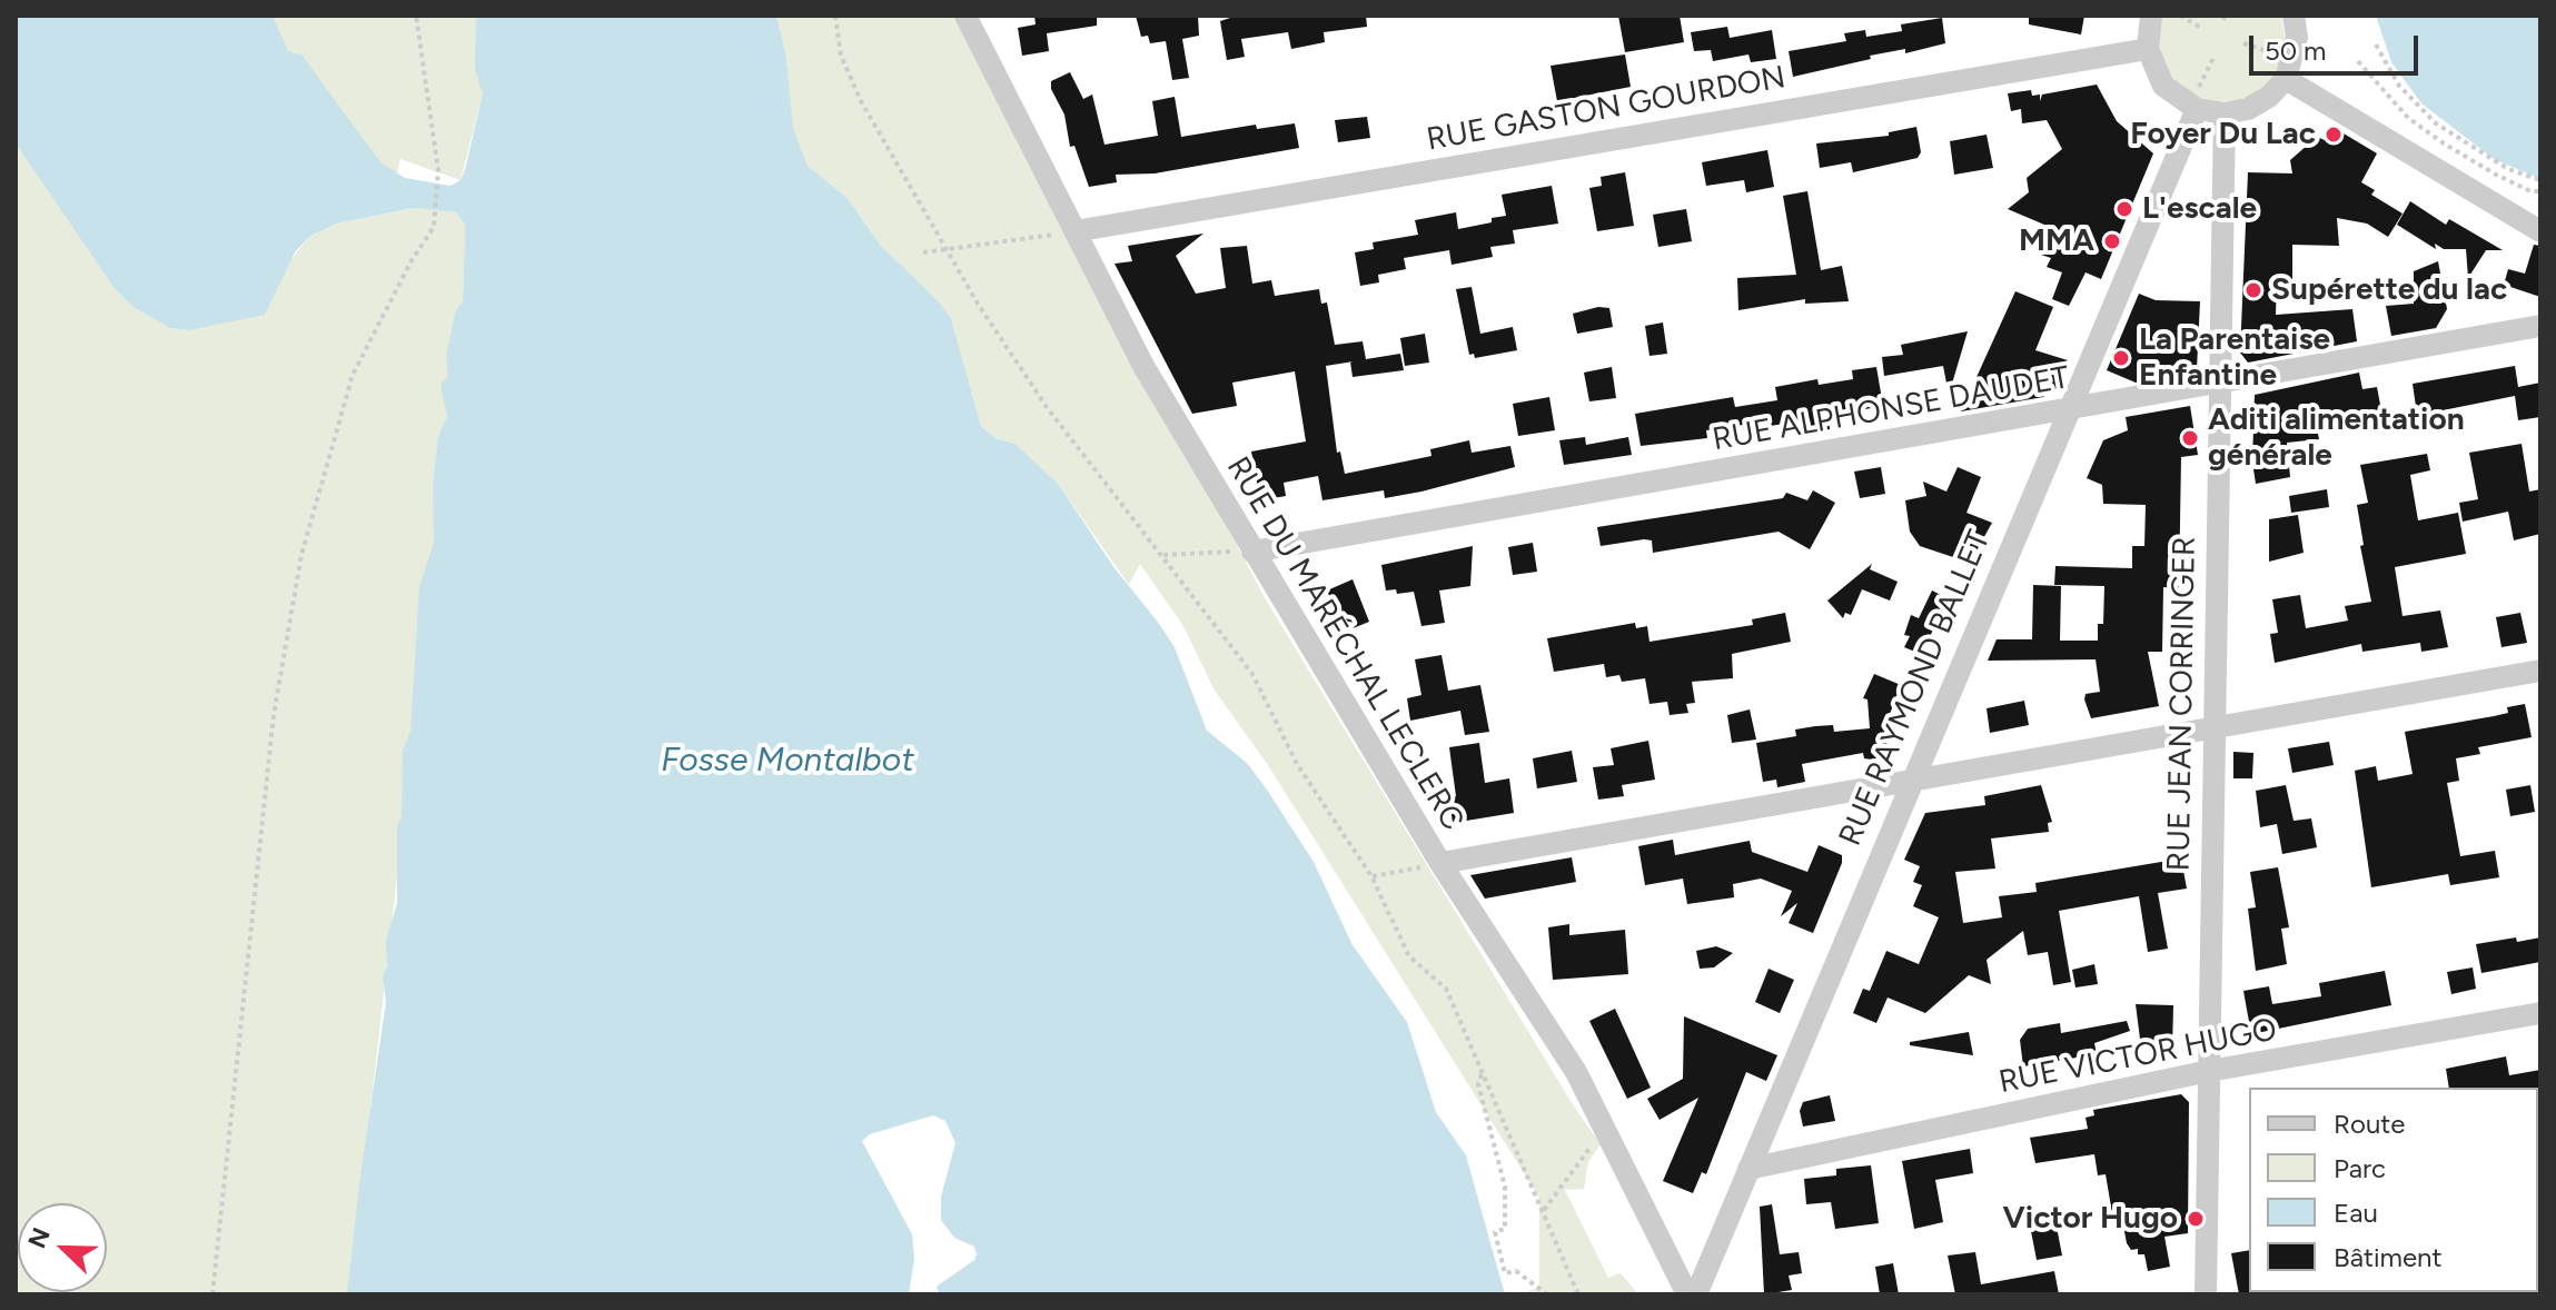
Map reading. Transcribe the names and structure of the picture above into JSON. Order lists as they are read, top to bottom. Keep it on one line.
{"streets":{"street":["RUE GASTON GOURDON","RUE ALPHONSE DAUDET","RUE DU MARÉCHAL LECLERC","RUE RAYMOND BALLET","RUE JEAN CORRINGER","RUE VICTOR HUGO"]},"crossings":[["RUE GASTON GOURDON","RUE DU MARÉCHAL LECLERC"],["RUE ALPHONSE DAUDET","RUE DU MARÉCHAL LECLERC"],["RUE ALPHONSE DAUDET","RUE RAYMOND BALLET"],["RUE ALPHONSE DAUDET","RUE JEAN CORRINGER"],["RUE RAYMOND BALLET","RUE VICTOR HUGO"],["RUE JEAN CORRINGER","RUE VICTOR HUGO"]],"water":["Fosse Montalbot"],"places":["Foyer Du Lac","L'escale","MMA","Supérette du lac","La Parentaise Enfantine","Aditi alimentation générale","Victor Hugo"],"legend":["Route","Parc","Eau","Bâtiment"],"scale_bar":"50 m","north":"top left"}
